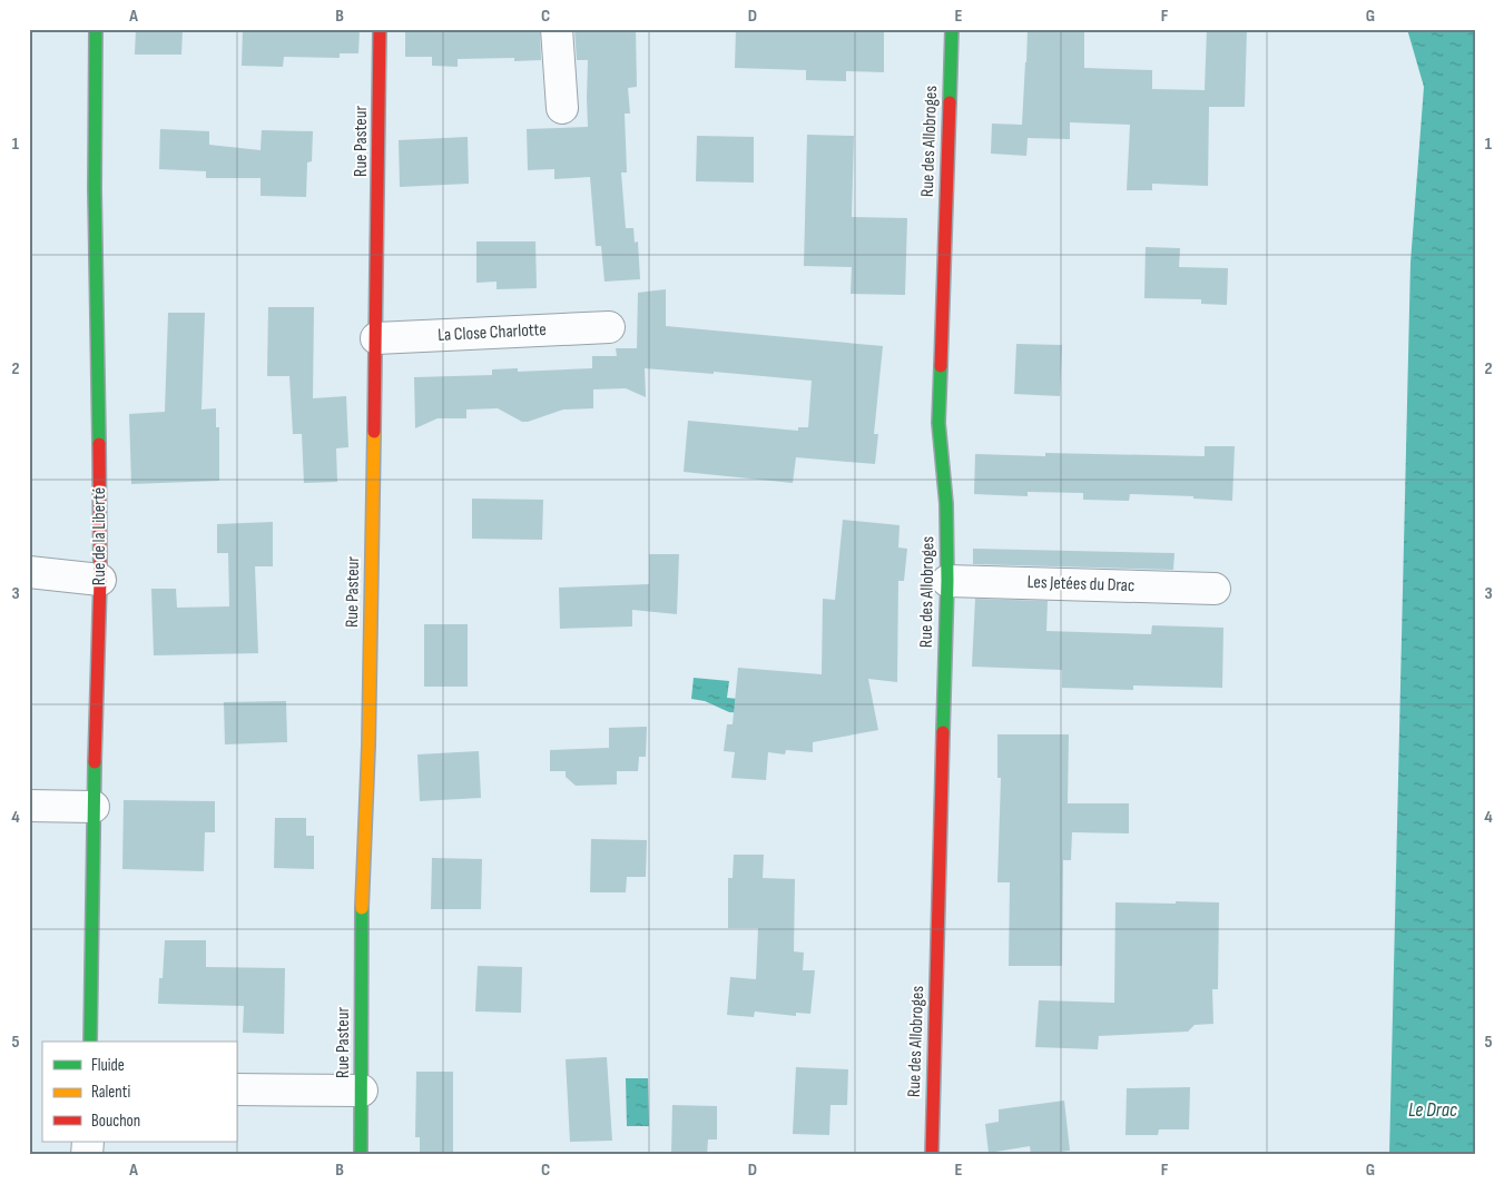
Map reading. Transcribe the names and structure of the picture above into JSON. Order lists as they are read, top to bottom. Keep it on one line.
{"streets":{"street":["Rue Pasteur","Rue des Allobroges","La Close Charlotte","Rue de la Liberté","Les Jetées du Drac"]},"crossings":[["Rue Pasteur","La Close Charlotte"],["Rue des Allobroges","Les Jetées du Drac"]],"water":["Le Drac"],"legend":["Fluide","Ralenti","Bouchon"],"grid":{"columns":["A","B","C","D","E","F","G"],"rows":["1","2","3","4","5"]}}
